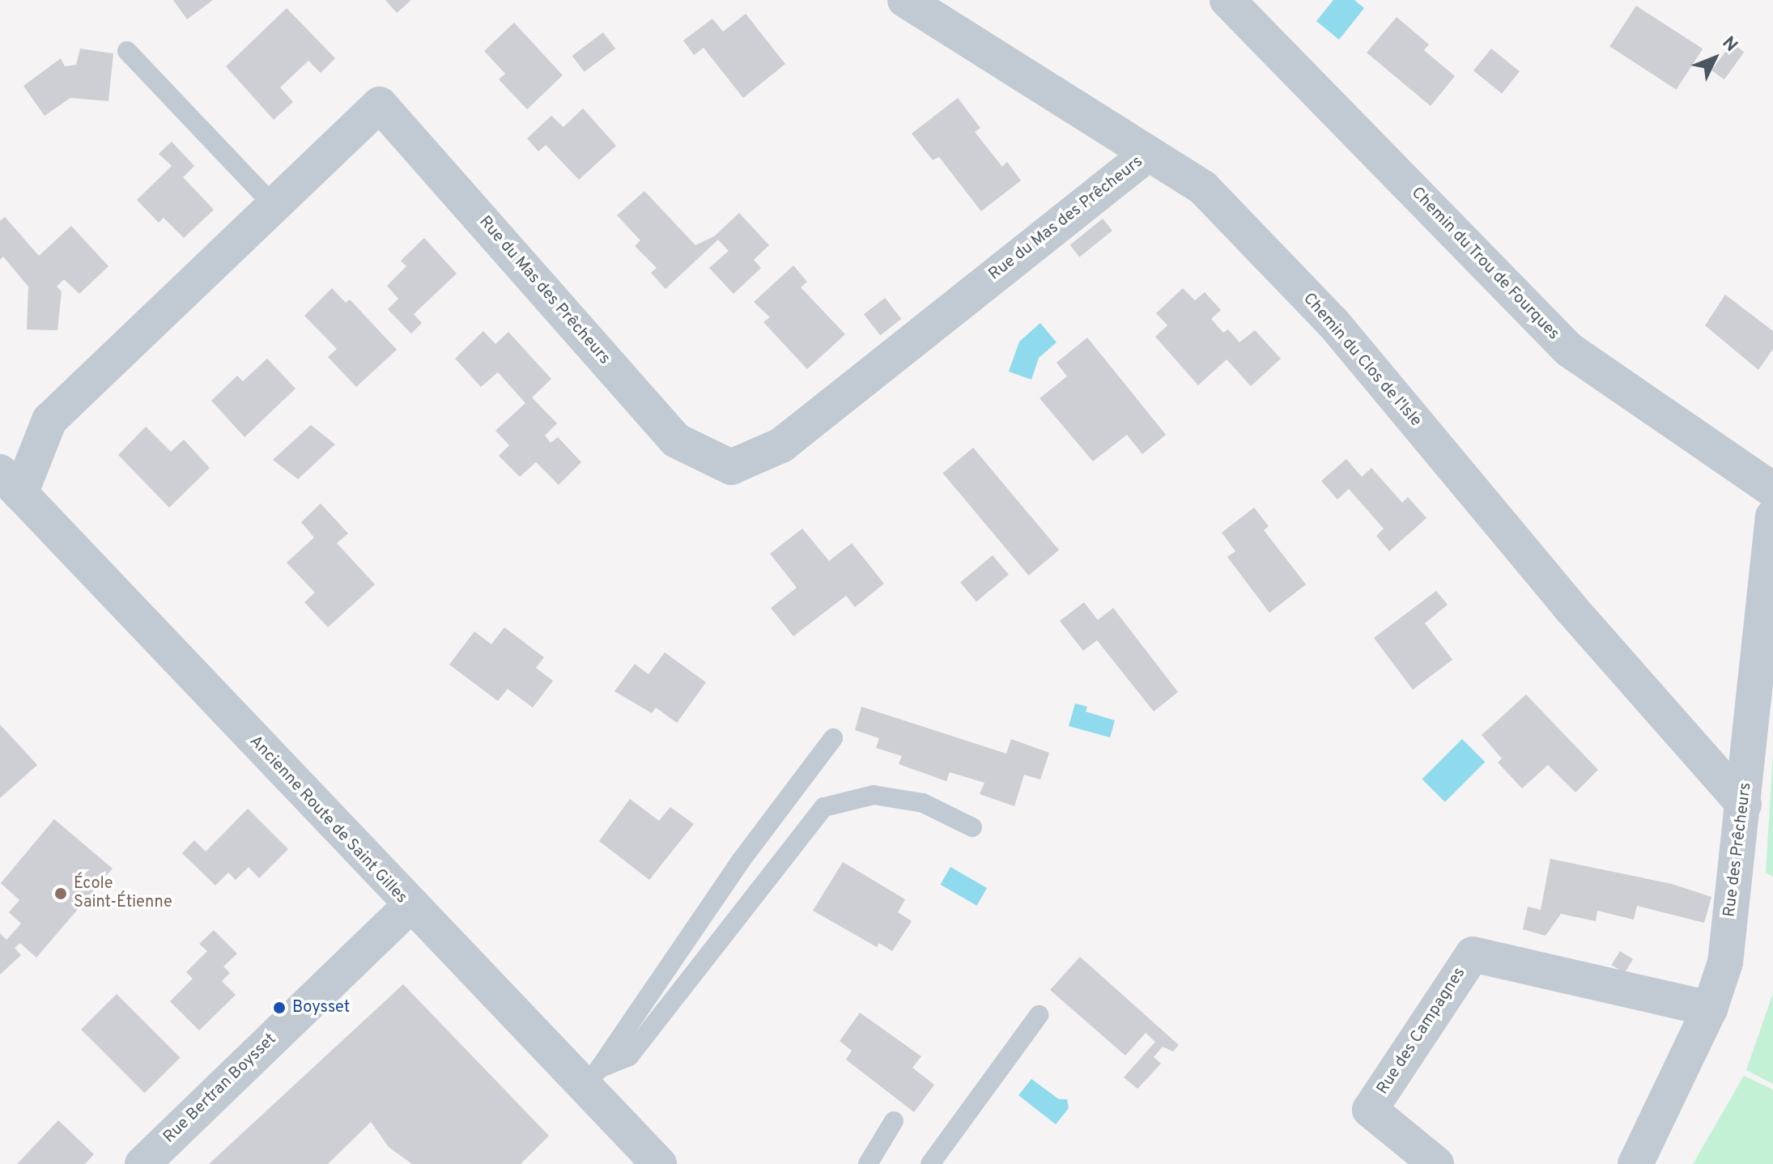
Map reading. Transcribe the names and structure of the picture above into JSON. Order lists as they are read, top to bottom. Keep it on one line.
{"streets":{"street":["Rue du Mas des Prêcheurs","Chemin du Trou de Fourques","Chemin du Clos de l'Isle","Ancienne Route de Saint Gilles","Rue des Prêcheurs","Rue des Campagnes","Rue Bertran Boysset"]},"crossings":[["Rue du Mas des Prêcheurs","Chemin du Clos de l'Isle"],["Rue du Mas des Prêcheurs","Ancienne Route de Saint Gilles"],["Chemin du Clos de l'Isle","Rue des Prêcheurs"],["Ancienne Route de Saint Gilles","Rue Bertran Boysset"],["Rue des Prêcheurs","Rue des Campagnes"]],"places":["École Saint-Étienne","Boysset"],"north":"top right"}
